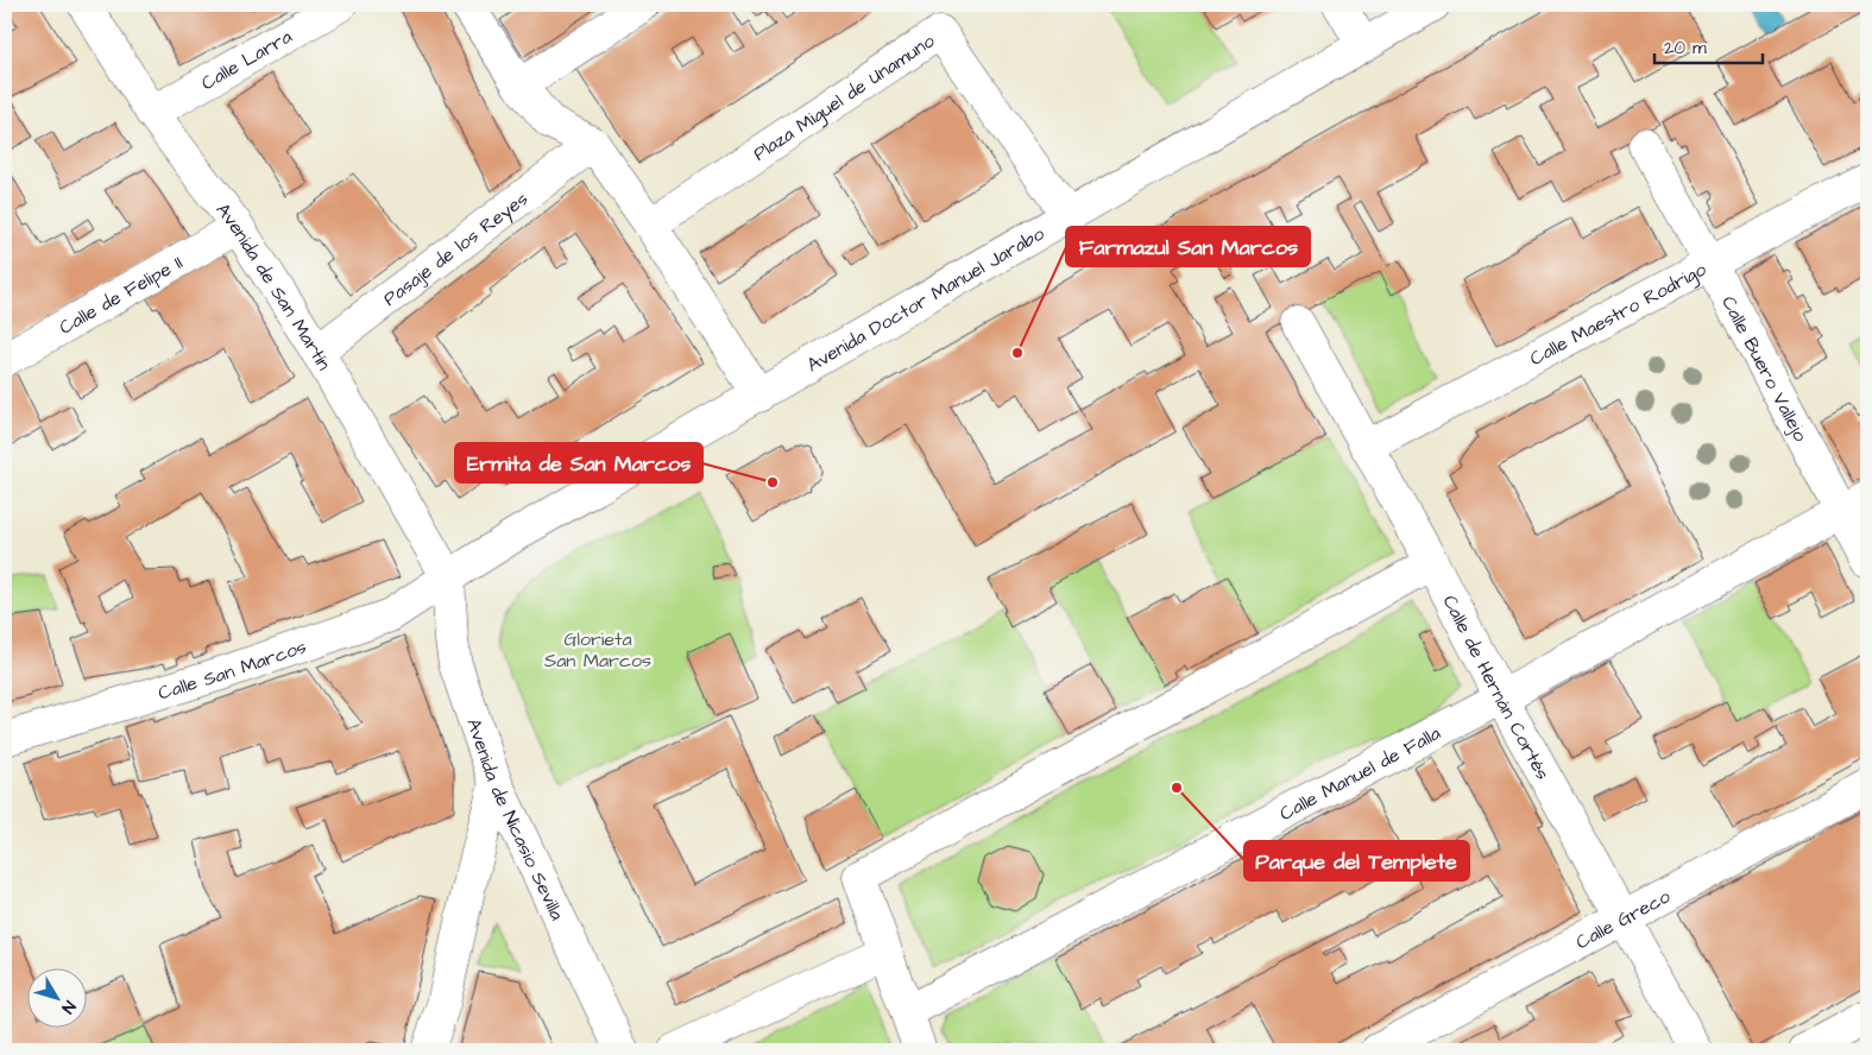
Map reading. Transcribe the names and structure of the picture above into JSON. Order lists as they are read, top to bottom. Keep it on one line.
{"streets":{"street":["Calle Larra","Plaza Miguel de Unamuno","Pasaje de los Reyes","Avenida de San Martín","Calle de Felipe II","Avenida Doctor Manuel Jarabo","Calle Maestro Rodrigo","Calle Buero Vallejo","Calle San Marcos","Calle de Hernán Cortés","Calle Manuel de Falla","Avenida de Nicasio Sevilla","Calle Greco"]},"crossings":[["Calle Larra","Avenida de San Martín"],["Plaza Miguel de Unamuno","Avenida Doctor Manuel Jarabo"],["Pasaje de los Reyes","Avenida de San Martín"],["Avenida de San Martín","Calle de Felipe II"],["Avenida de San Martín","Avenida Doctor Manuel Jarabo"],["Avenida de San Martín","Calle San Marcos"],["Avenida de San Martín","Avenida de Nicasio Sevilla"],["Avenida Doctor Manuel Jarabo","Calle San Marcos"],["Avenida Doctor Manuel Jarabo","Avenida de Nicasio Sevilla"],["Calle Maestro Rodrigo","Calle Buero Vallejo"],["Calle Maestro Rodrigo","Calle de Hernán Cortés"],["Calle Buero Vallejo","Calle Manuel de Falla"],["Calle San Marcos","Avenida de Nicasio Sevilla"],["Calle de Hernán Cortés","Calle Manuel de Falla"],["Calle de Hernán Cortés","Calle Greco"]],"parks":["Glorieta San Marcos"],"places":["Farmazul San Marcos","Ermita de San Marcos","Parque del Templete"],"scale_bar":"20 m","north":"bottom right"}
